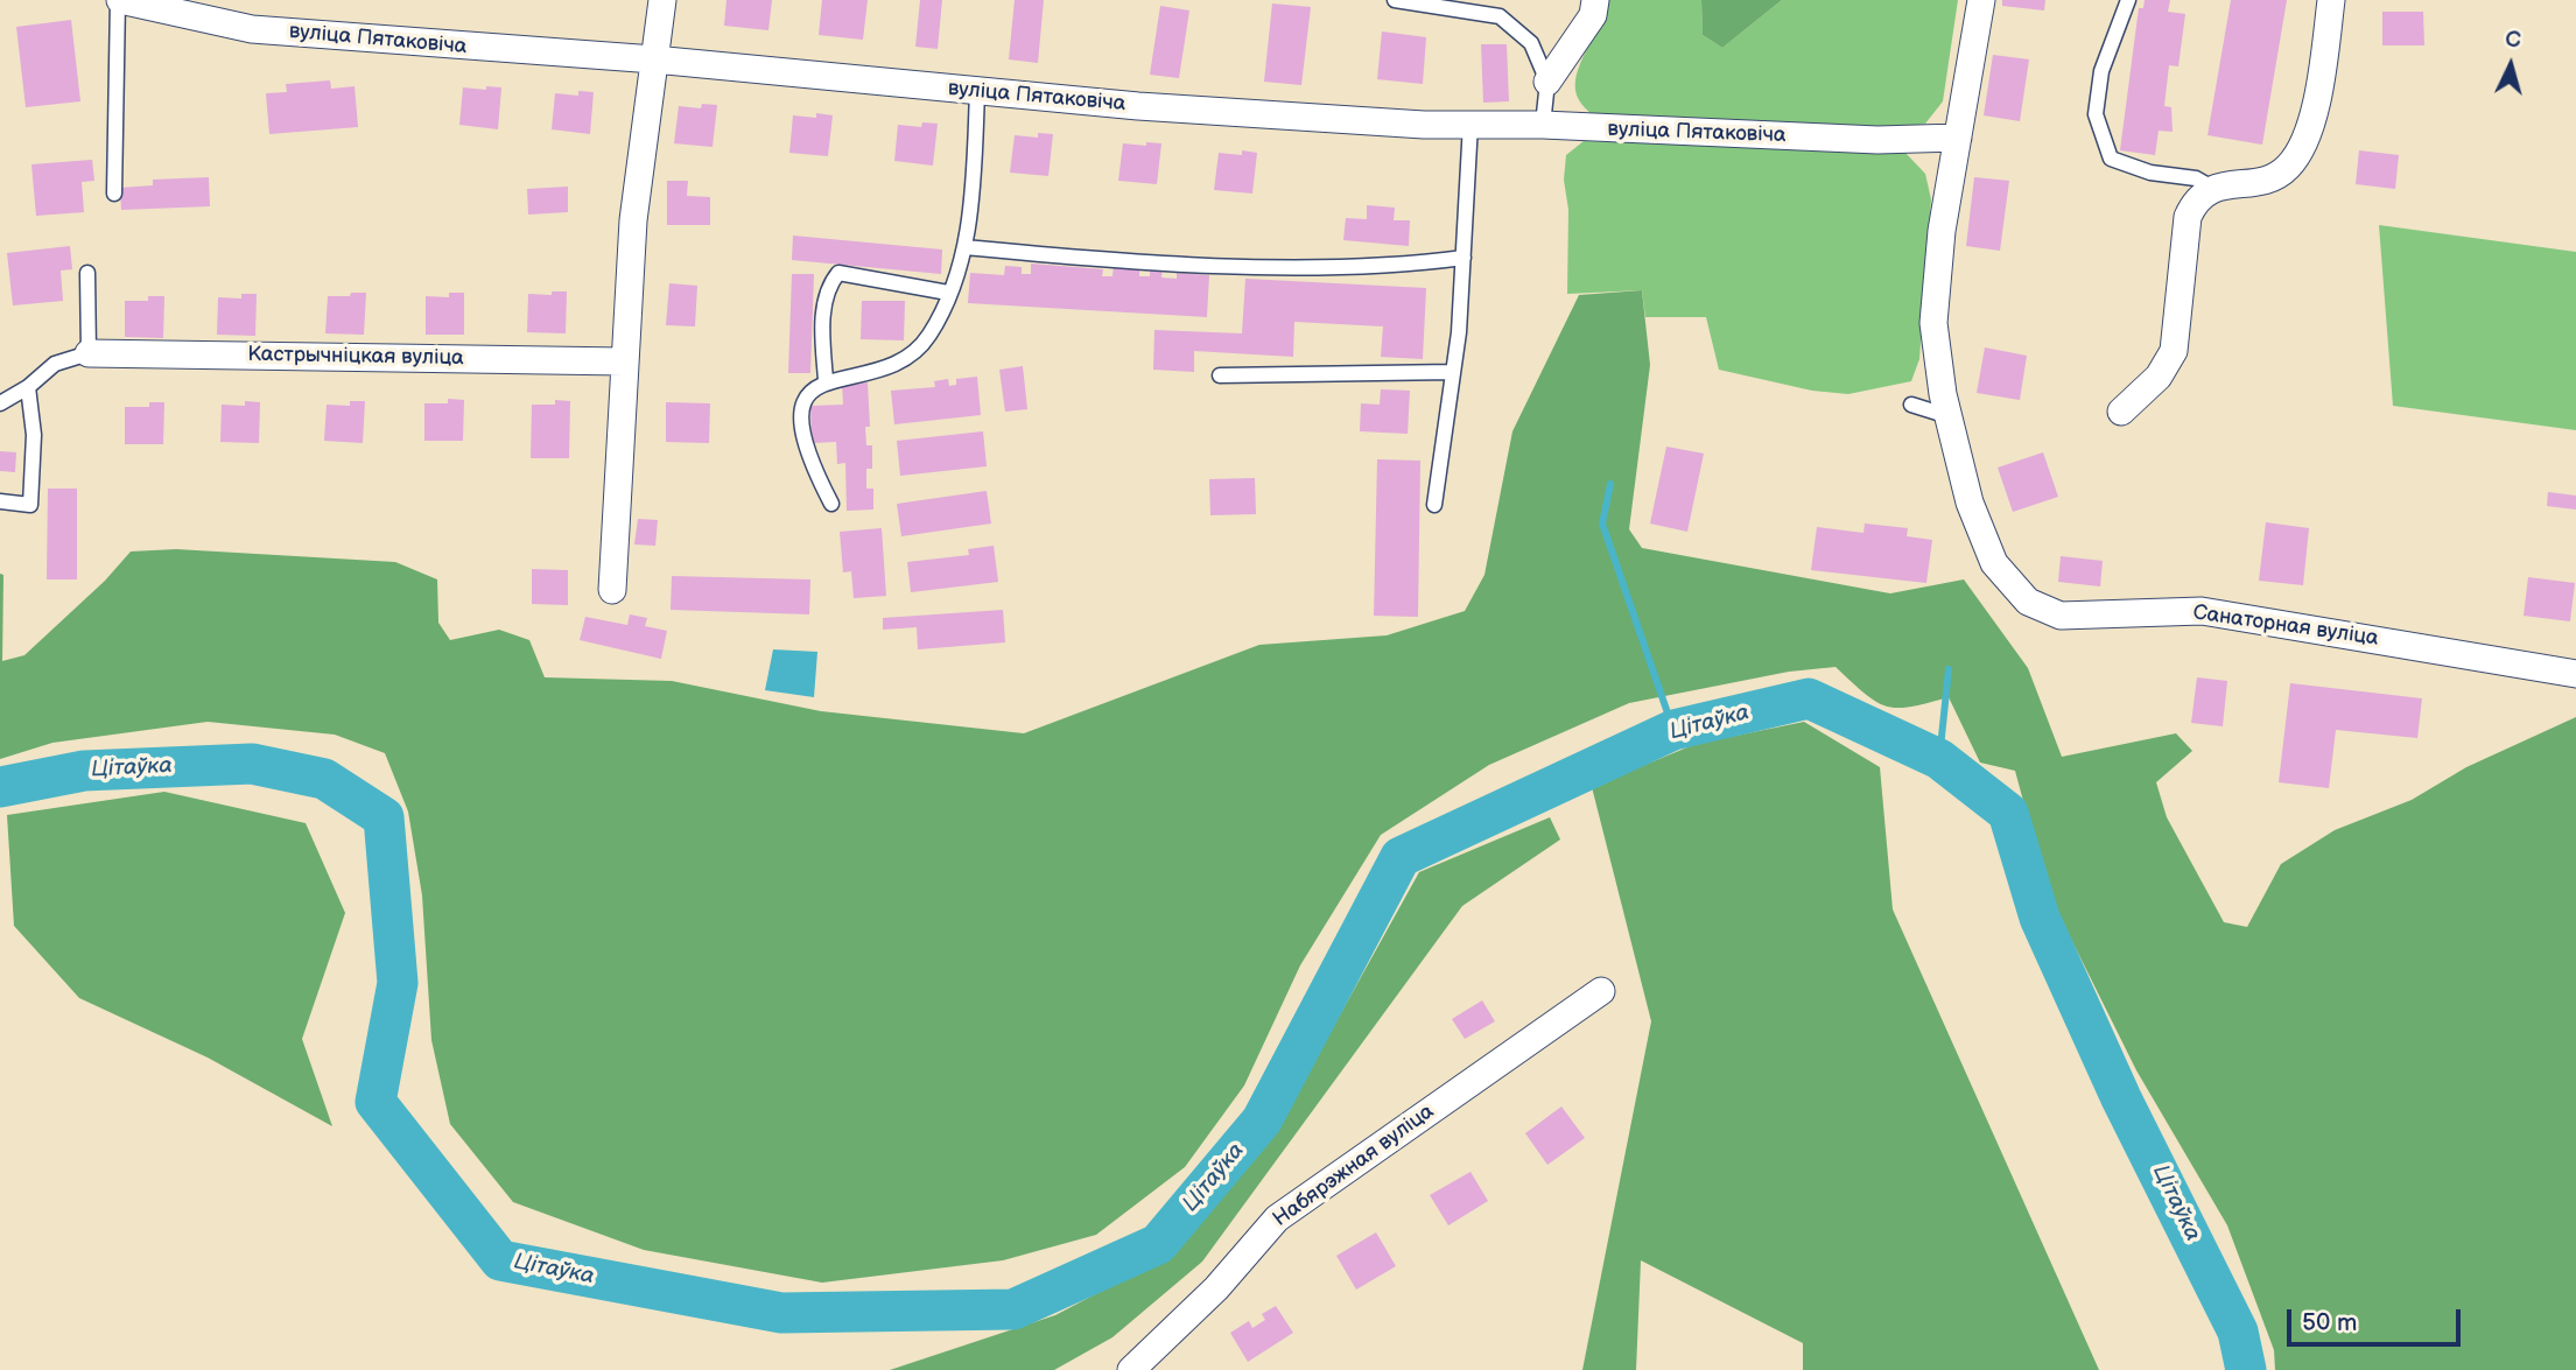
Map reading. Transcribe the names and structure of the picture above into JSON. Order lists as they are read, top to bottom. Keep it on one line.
{"streets":{"street":["вуліца Пятаковіча","Кастрычніцкая вуліца","Санаторная вуліца","Набярэжная вуліца"]},"crossings":[["вуліца Пятаковіча","Санаторная вуліца"]],"water":["Цітаўка"],"scale_bar":"50 m","north":"top"}
